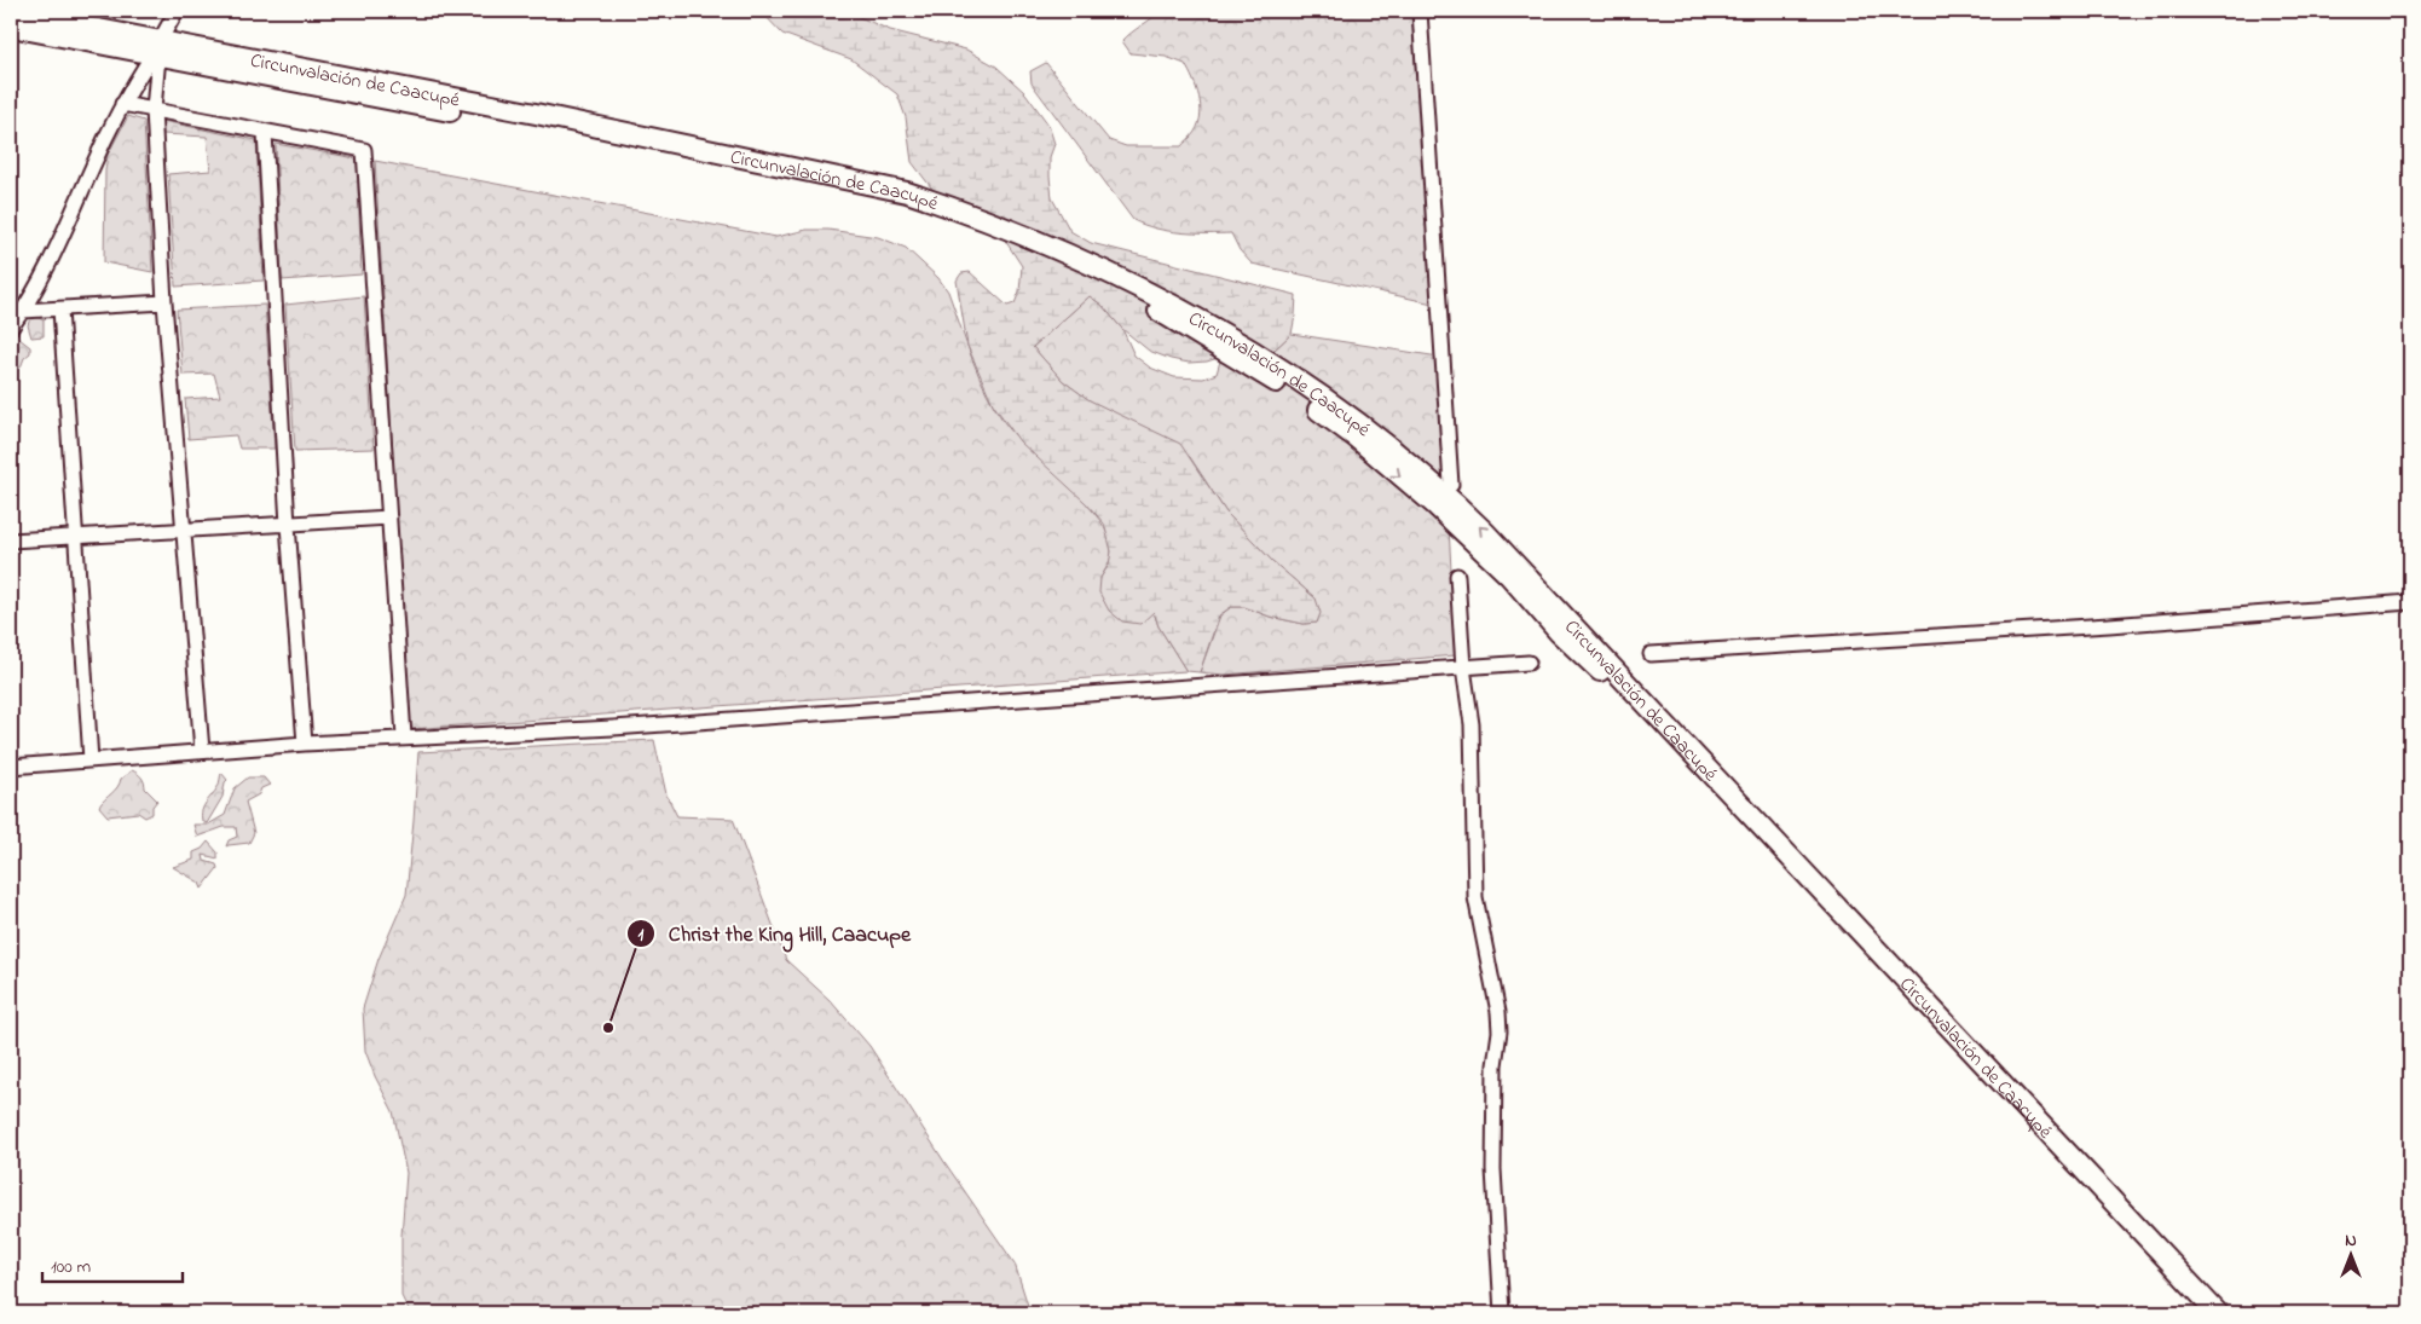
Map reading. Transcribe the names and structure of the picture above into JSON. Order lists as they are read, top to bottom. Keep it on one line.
{"streets":{"highway":["Circunvalación de Caacupé"]},"places":["Christ the King Hill, Caacupe"],"scale_bar":"100 m","north":"top"}
